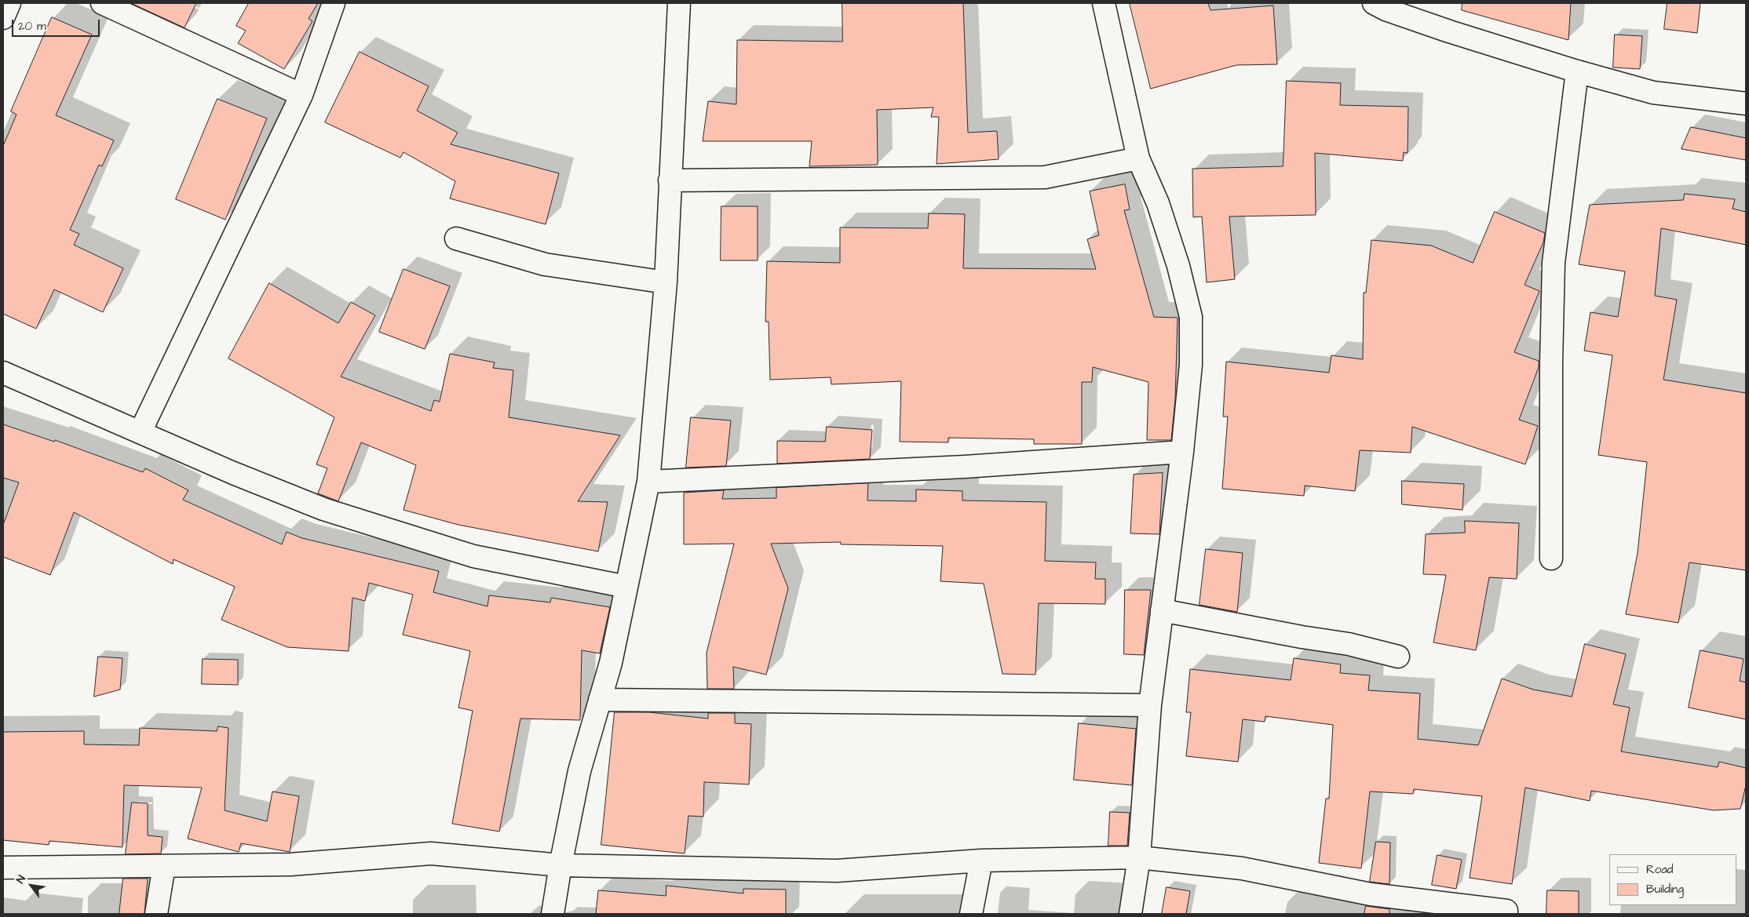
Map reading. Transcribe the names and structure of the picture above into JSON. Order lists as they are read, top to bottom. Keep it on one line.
{"legend":["Road","Building"],"scale_bar":"20 m","north":"top left"}
